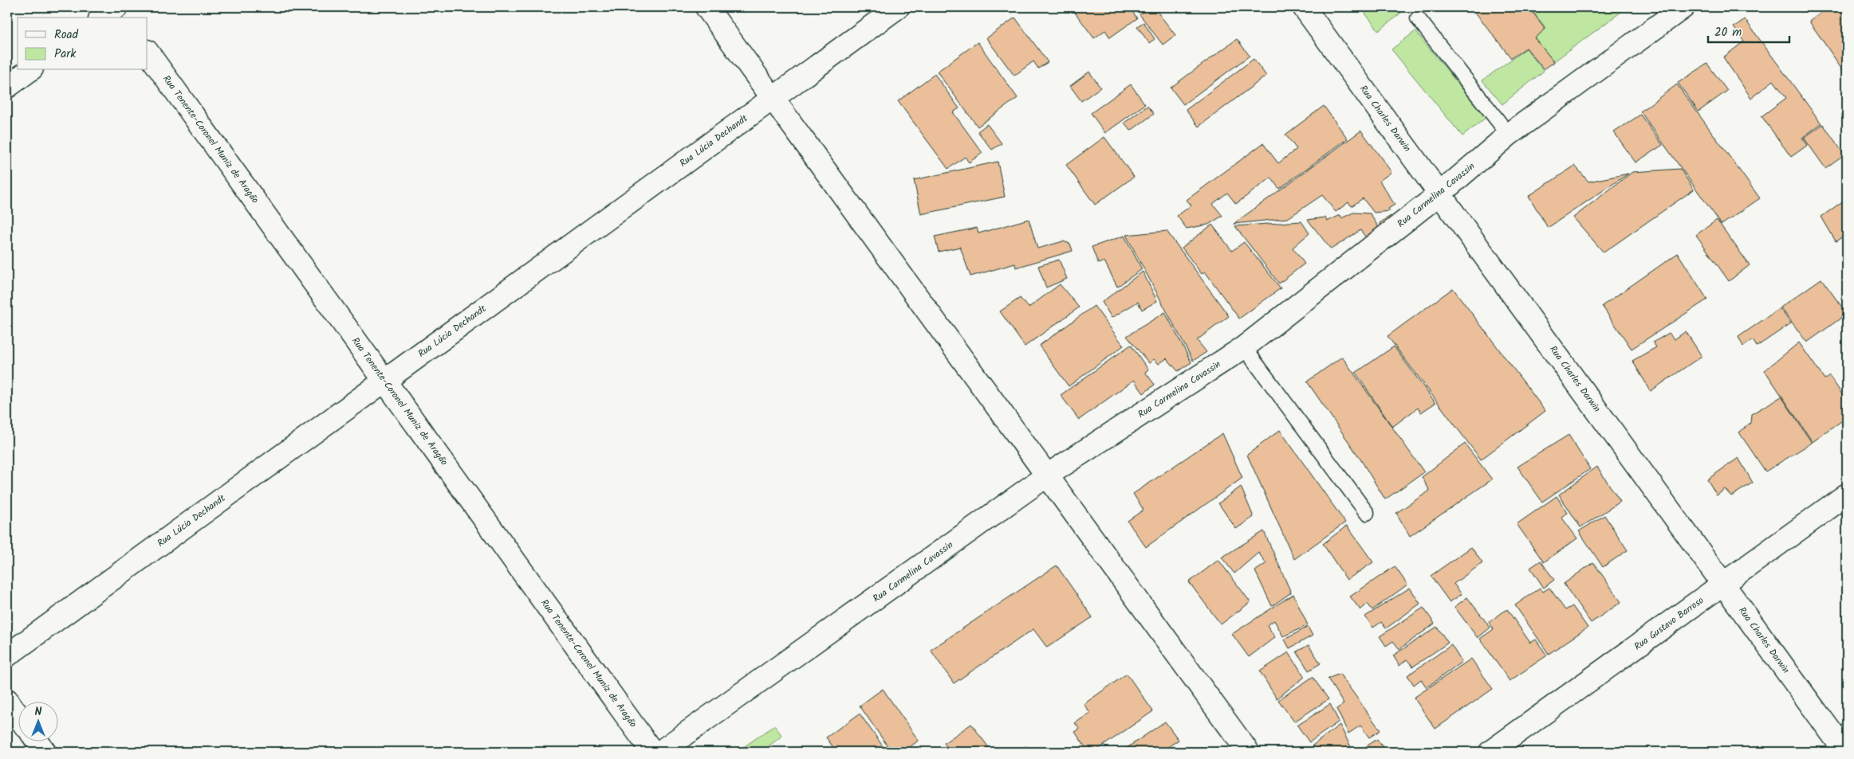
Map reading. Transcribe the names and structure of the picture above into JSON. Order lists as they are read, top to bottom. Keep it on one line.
{"streets":{"street":["Rua Charles Darwin","Rua Tenente-Coronel Muniz de Aragão","Rua Lúcia Dechandt","Rua Carmelina Cavassin","Rua Gustavo Barroso"]},"crossings":[["Rua Charles Darwin","Rua Carmelina Cavassin"],["Rua Charles Darwin","Rua Gustavo Barroso"],["Rua Tenente-Coronel Muniz de Aragão","Rua Lúcia Dechandt"]],"legend":["Road","Park"],"scale_bar":"20 m","north":"top"}
